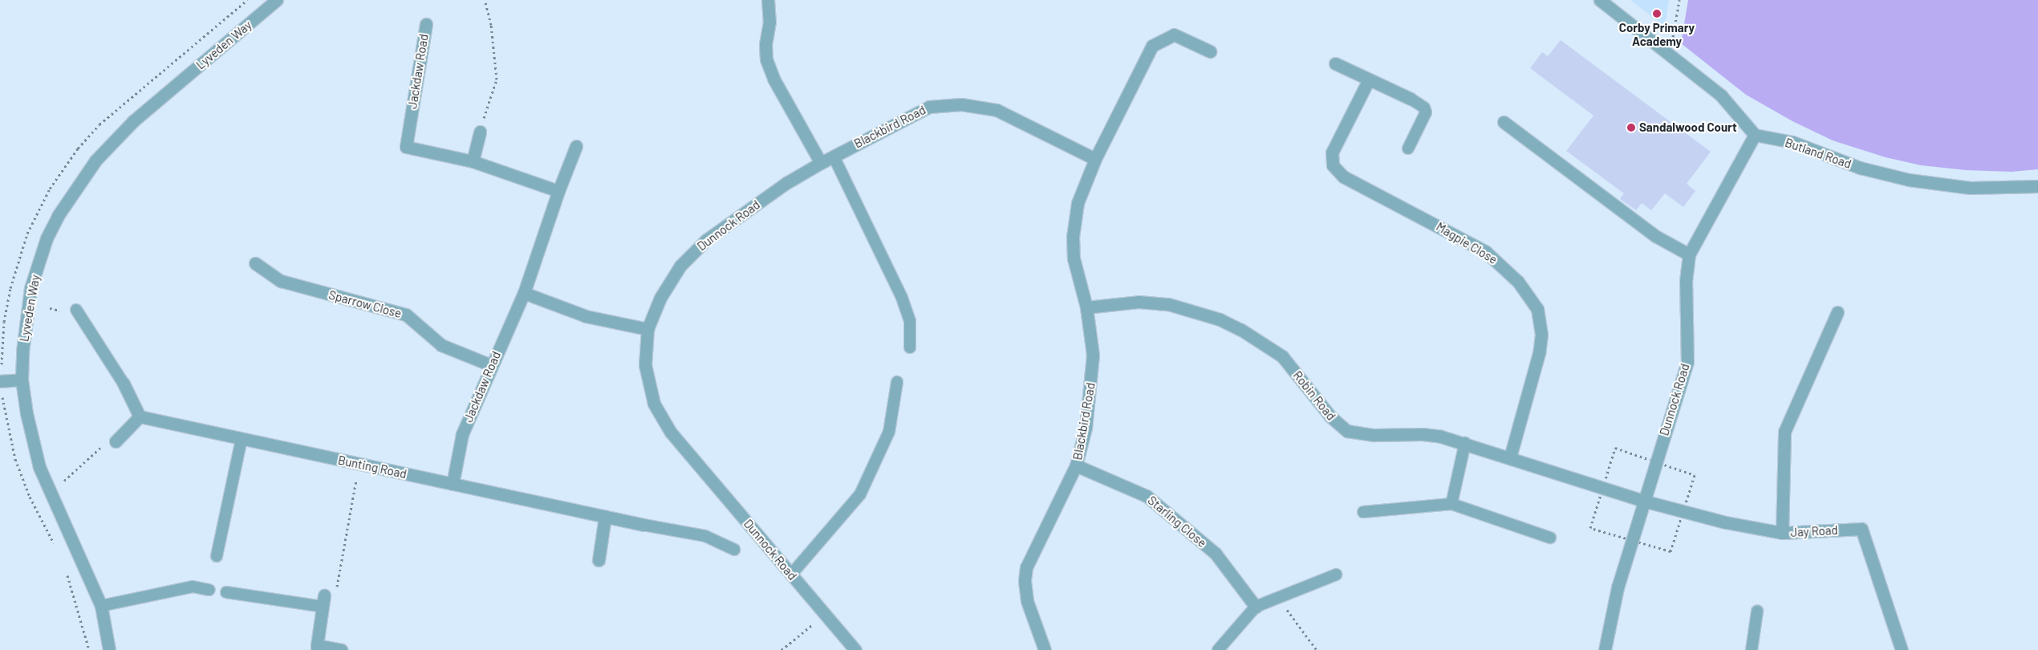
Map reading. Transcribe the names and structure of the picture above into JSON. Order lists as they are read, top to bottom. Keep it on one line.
{"streets":{"street":["Lyveden Way","Jackdaw Road","Blackbird Road","Butland Road","Dunnock Road","Magpie Close","Sparrow Close","Robin Road","Bunting Road","Starling Close","Jay Road"]},"crossings":[["Jackdaw Road","Sparrow Close"],["Jackdaw Road","Bunting Road"],["Blackbird Road","Dunnock Road"],["Blackbird Road","Robin Road"],["Blackbird Road","Starling Close"],["Butland Road","Dunnock Road"],["Dunnock Road","Robin Road"],["Dunnock Road","Jay Road"],["Magpie Close","Robin Road"],["Robin Road","Jay Road"]],"places":["Corby Primary Academy","Sandalwood Court"]}
